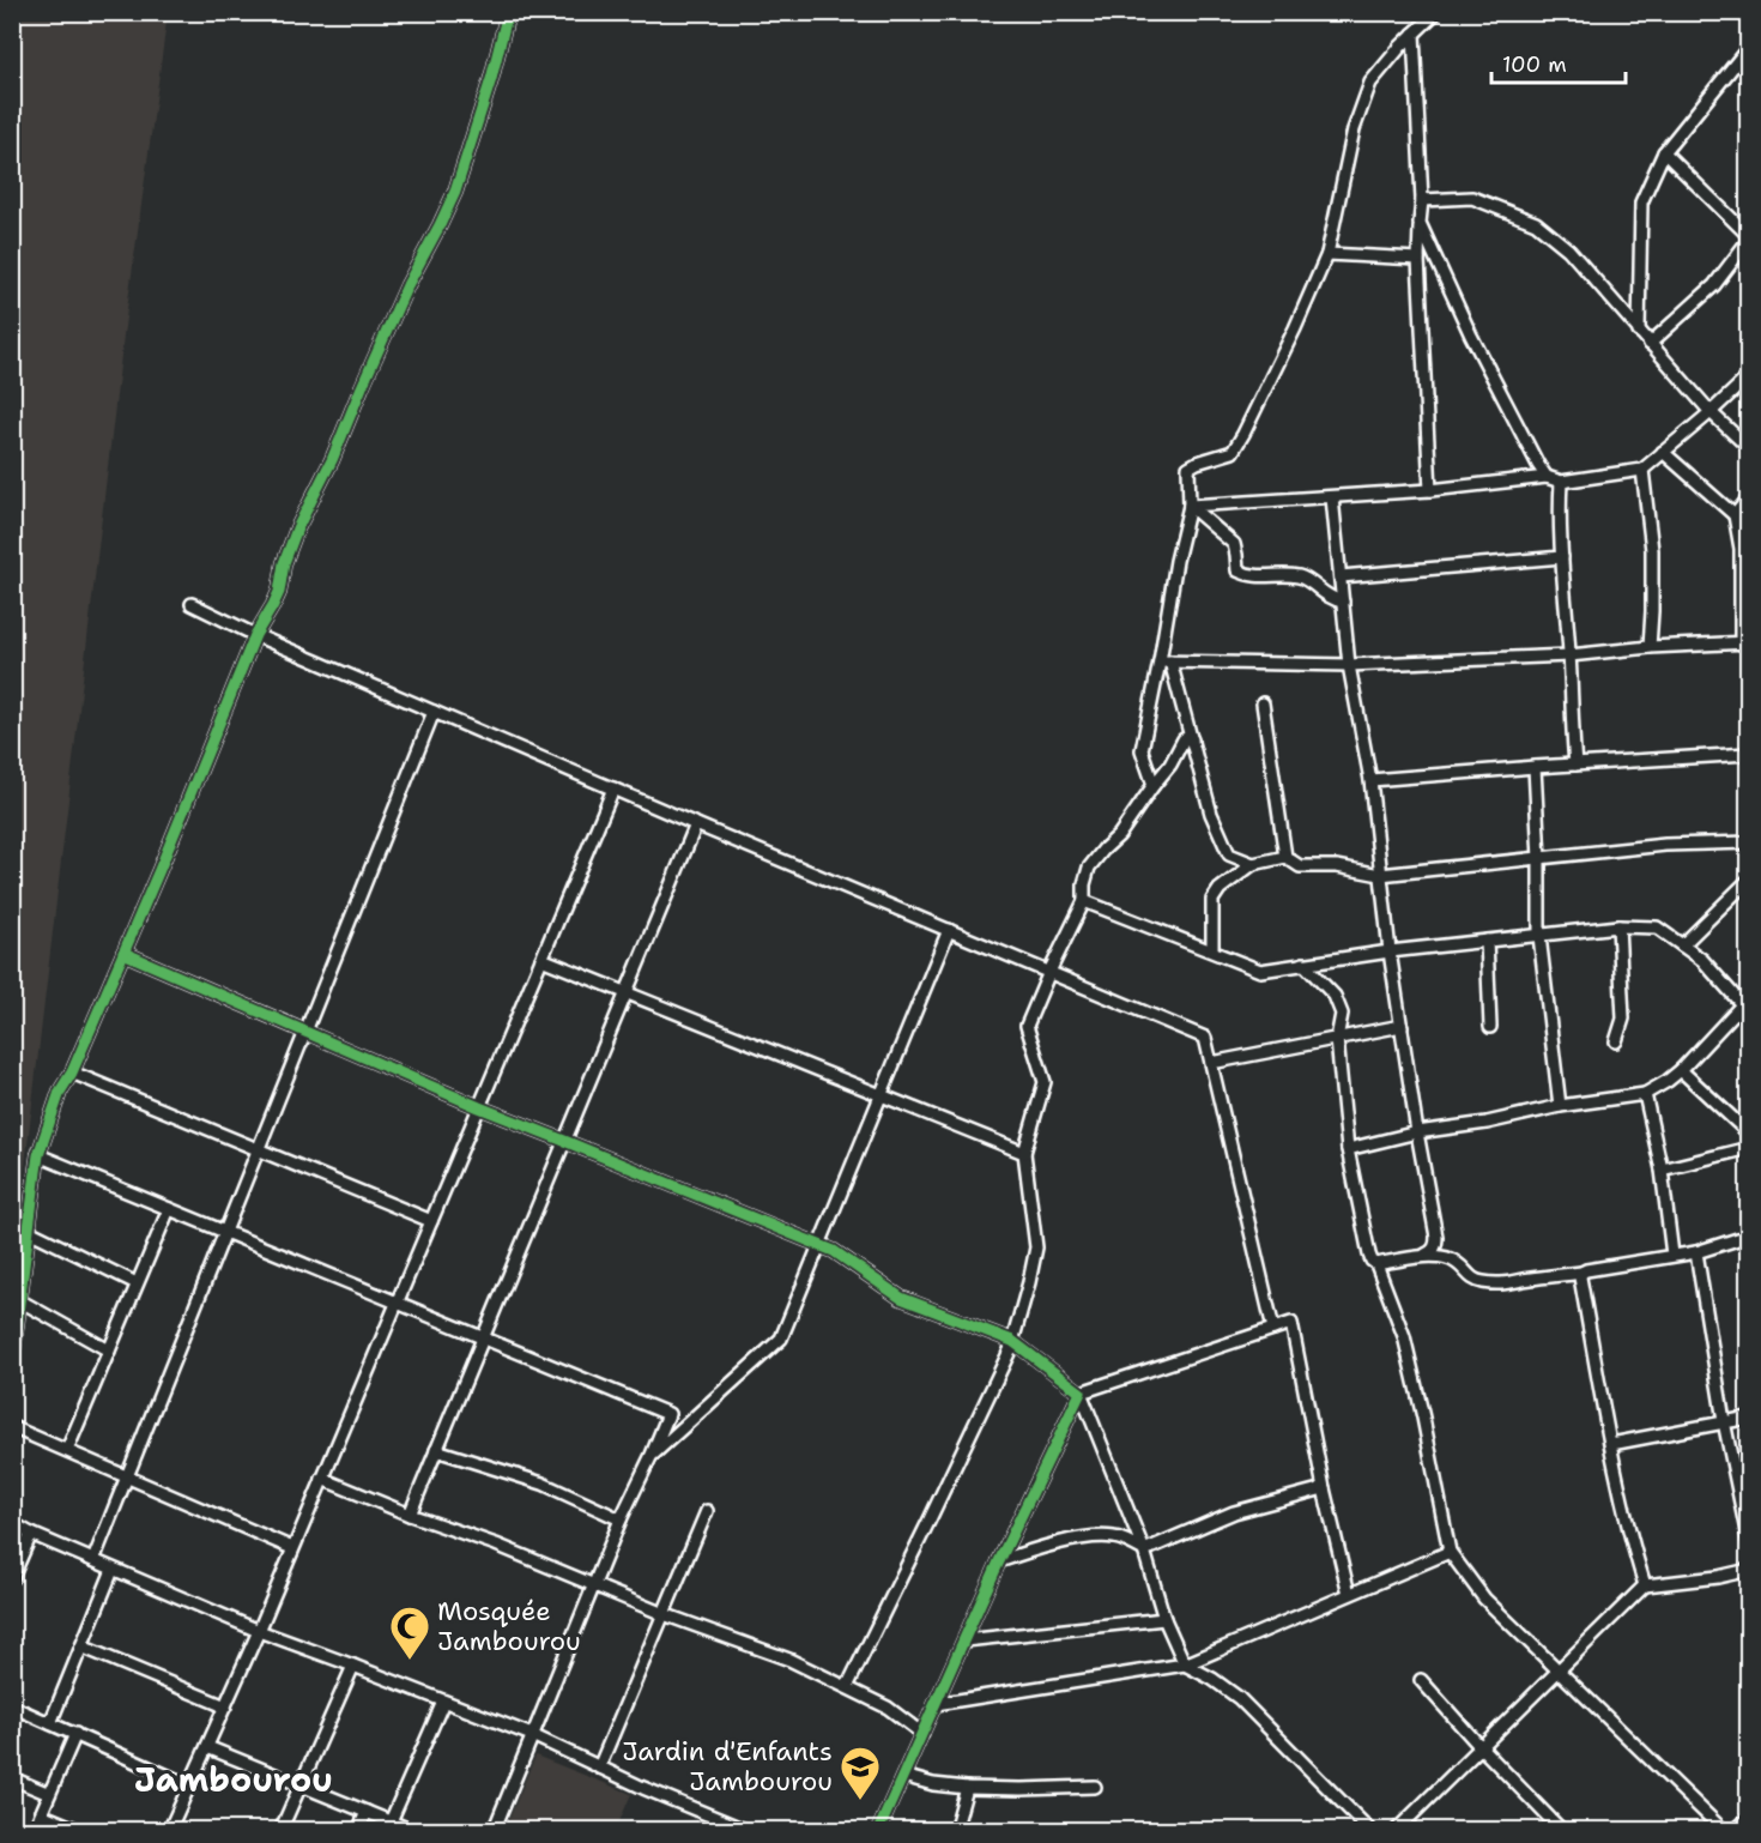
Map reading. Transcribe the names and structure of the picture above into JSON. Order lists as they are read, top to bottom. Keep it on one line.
{"districts":["Jambourou"],"places":{"mosque":["Mosquée Jambourou"],"school or university":["Jardin d'Enfants Jambourou"]},"scale_bar":"100 m"}
